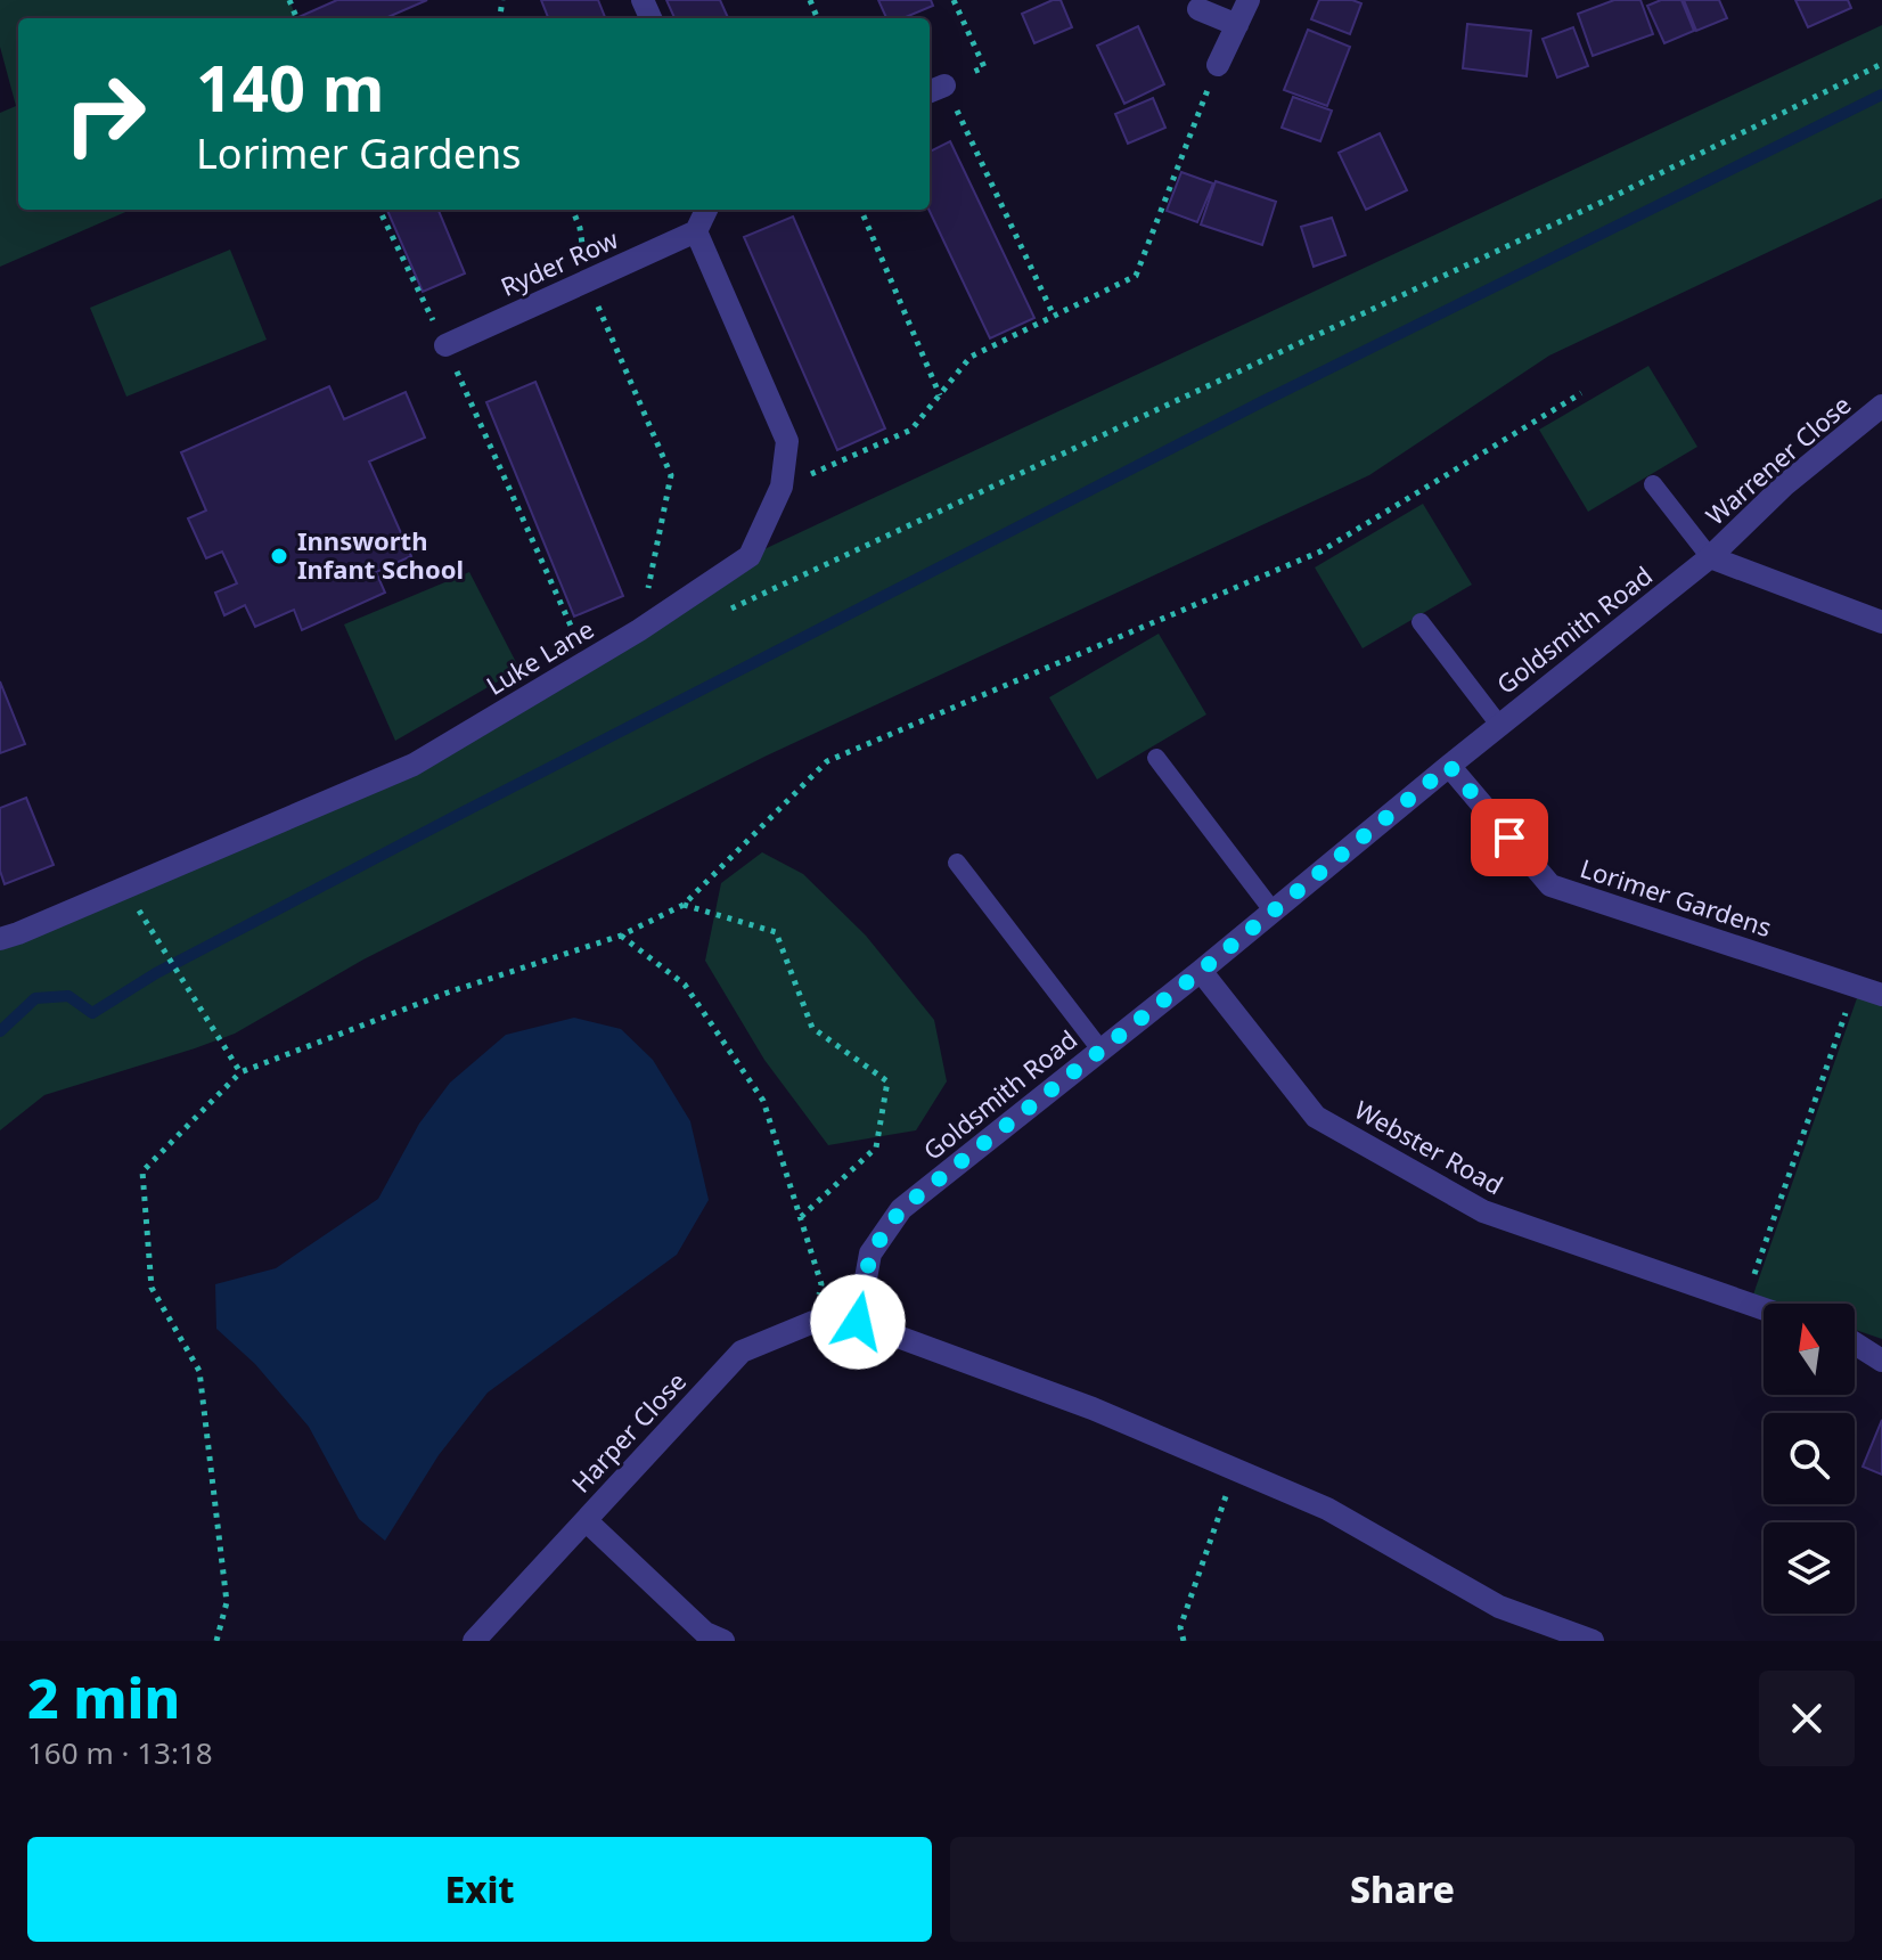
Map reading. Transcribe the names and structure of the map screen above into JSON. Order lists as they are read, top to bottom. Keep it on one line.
{"streets":{"street":["Ryder Row","Warrener Close","Goldsmith Road","Luke Lane","Lorimer Gardens","Webster Road","Harper Close"]},"crossings":[["Ryder Row","Luke Lane"],["Warrener Close","Goldsmith Road"],["Goldsmith Road","Lorimer Gardens"],["Goldsmith Road","Webster Road"],["Goldsmith Road","Harper Close"]],"places":["Innsworth Infant School"],"north":"top","page":{"turn":["140 m","Lorimer Gardens"],"heading":["2 min","160 m · 13:18"],"buttons":["Exit","Share"]}}
